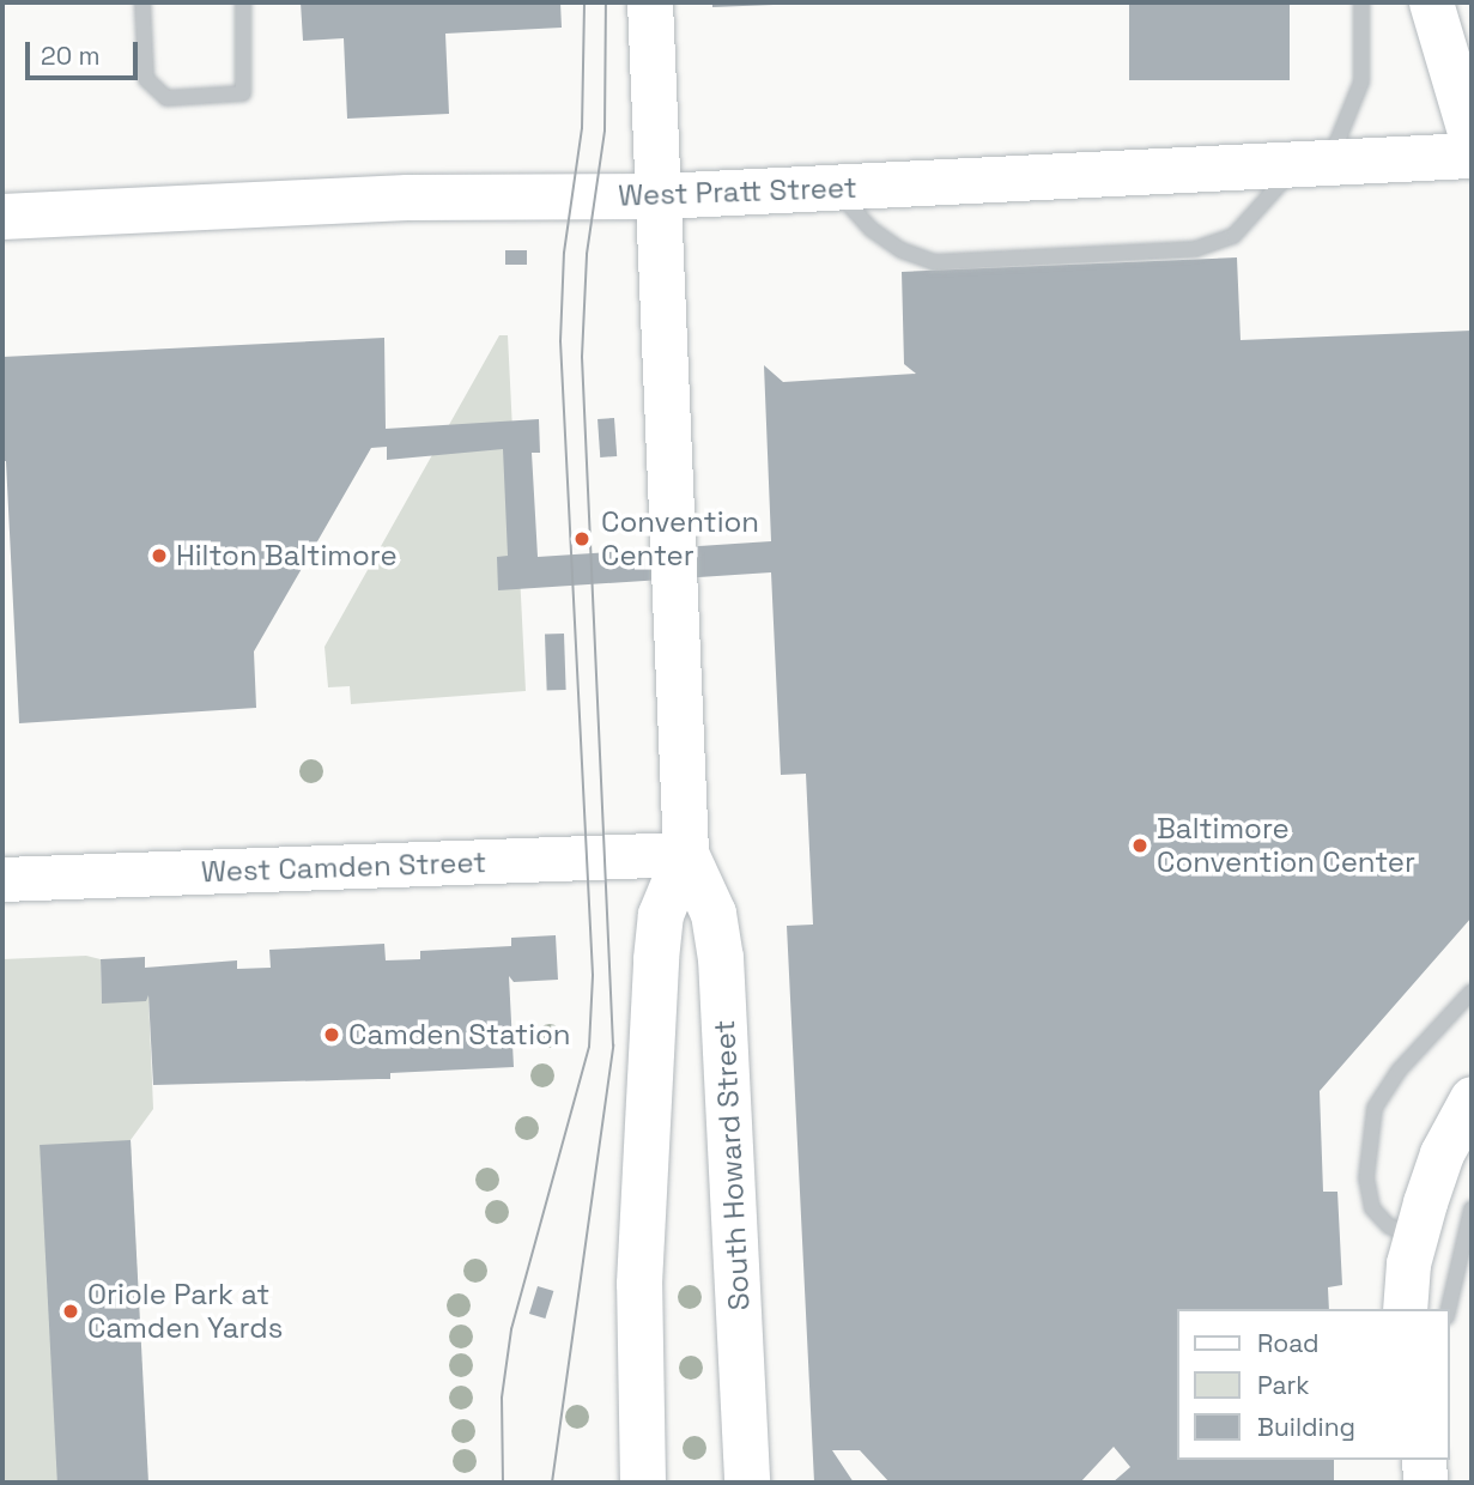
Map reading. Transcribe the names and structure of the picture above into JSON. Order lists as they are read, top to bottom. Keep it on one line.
{"streets":{"main road":["West Pratt Street","South Howard Street"],"street":["West Camden Street"]},"crossings":[["West Pratt Street","South Howard Street"],["West Camden Street","South Howard Street"]],"places":["Convention Center","Hilton Baltimore","Baltimore Convention Center","Camden Station","Oriole Park at Camden Yards"],"legend":["Road","Park","Building"],"scale_bar":"20 m"}
